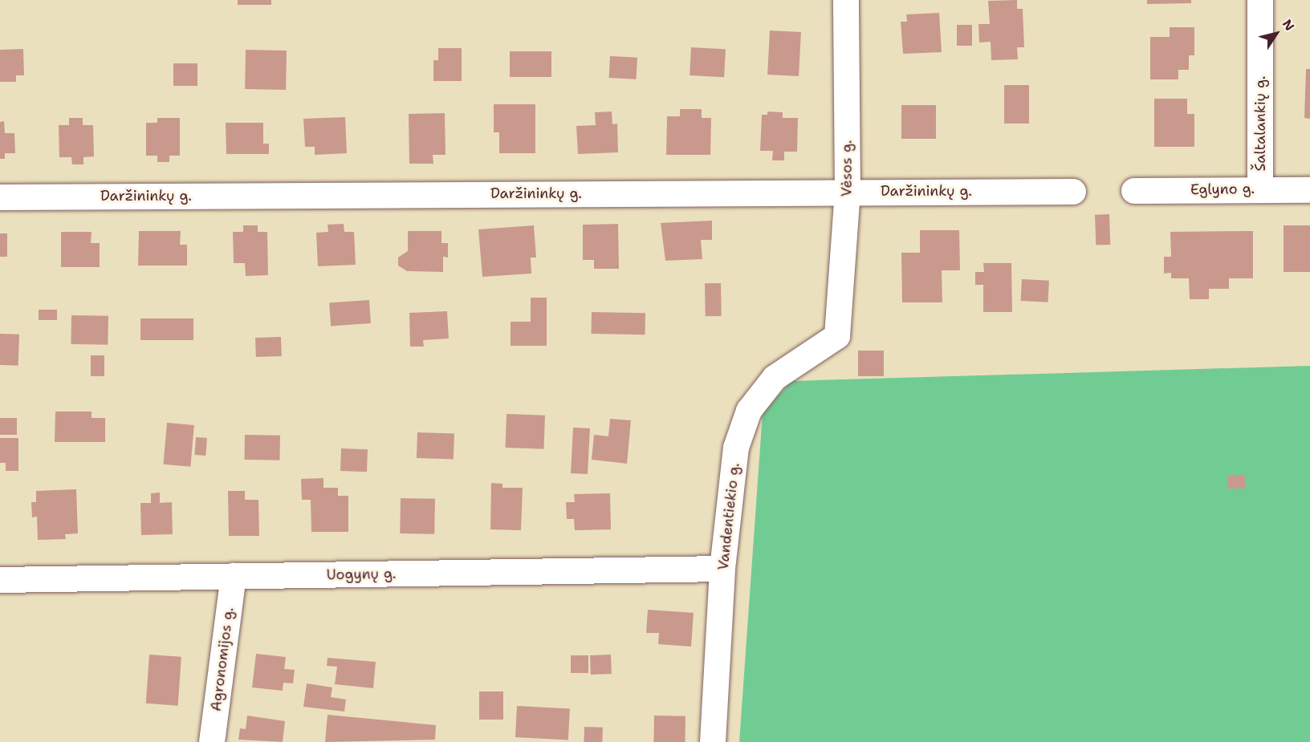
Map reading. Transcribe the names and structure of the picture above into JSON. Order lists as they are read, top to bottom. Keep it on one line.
{"streets":{"street":["Šaltalankių g.","Vėsos g.","Eglyno g.","Daržininkų g.","Vandentiekio g.","Uogynų g.","Agronomijos g."]},"crossings":[["Šaltalankių g.","Eglyno g."],["Vėsos g.","Daržininkų g."],["Vėsos g.","Vandentiekio g."],["Vandentiekio g.","Uogynų g."],["Uogynų g.","Agronomijos g."]],"north":"top right"}
